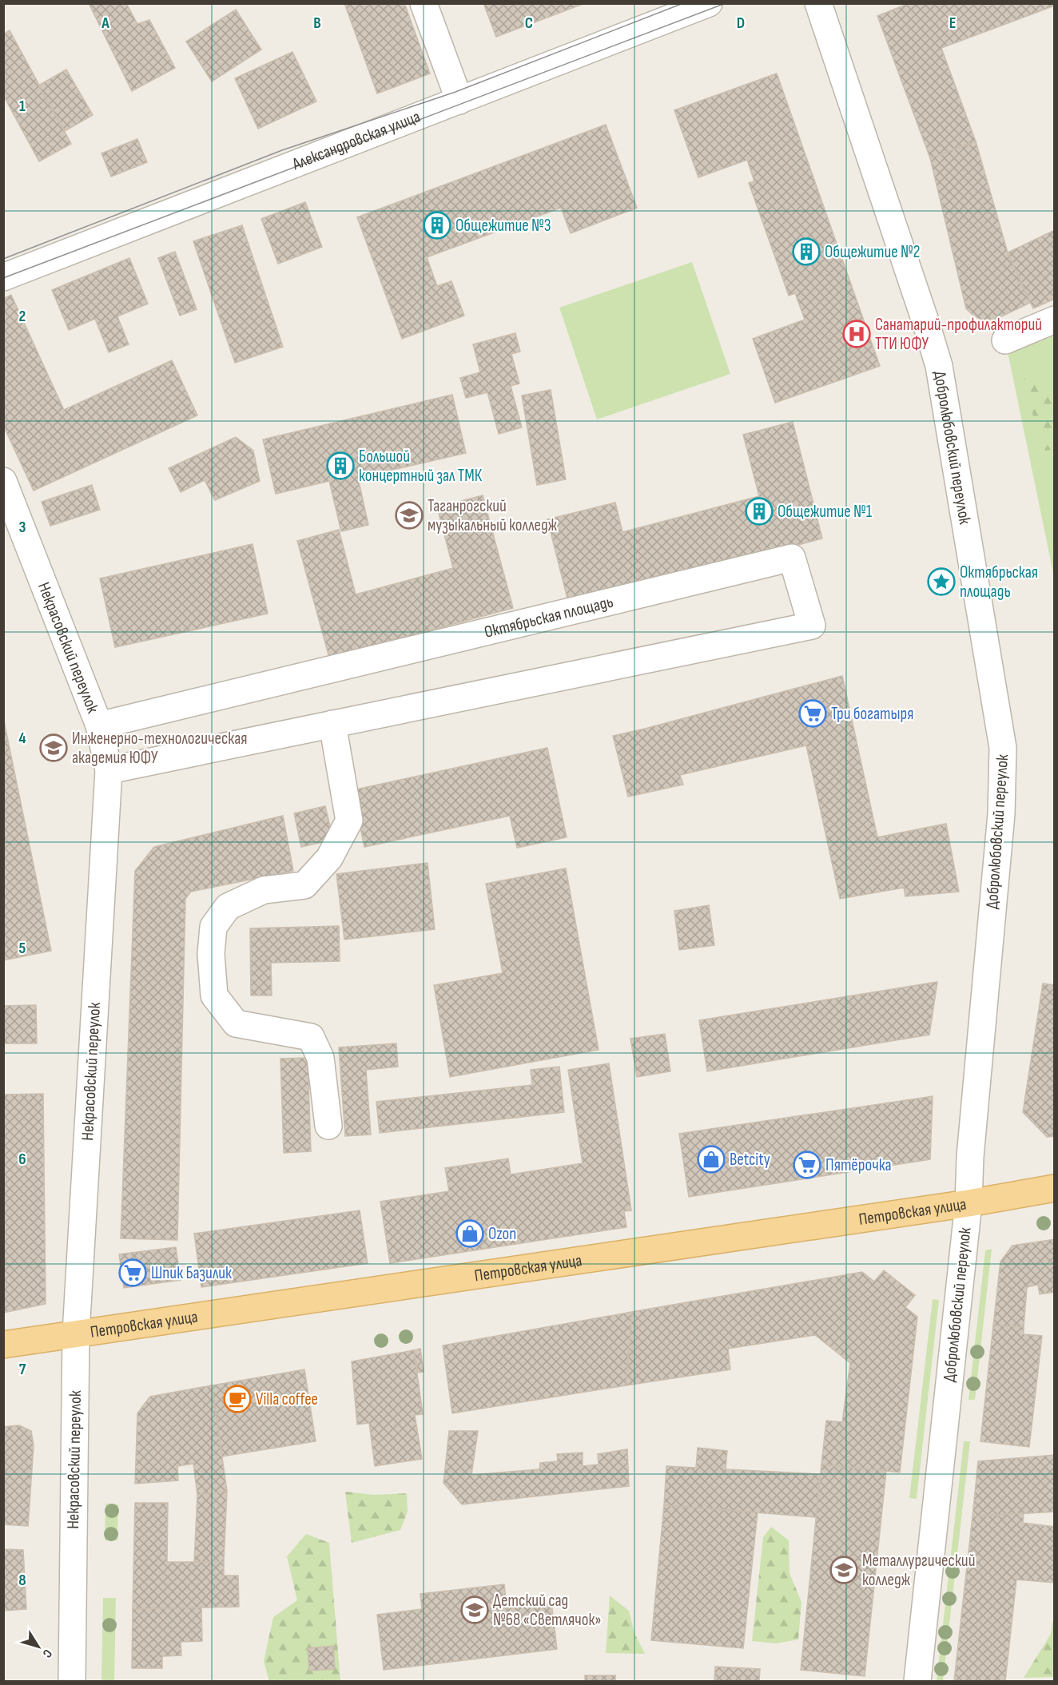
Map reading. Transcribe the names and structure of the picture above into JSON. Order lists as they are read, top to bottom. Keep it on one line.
{"streets":{"main road":["Петровская улица"],"street":["Александровская улица","Добролюбовский переулок","Октябрьская площадь","Некрасовский переулок"]},"crossings":[["Добролюбовский переулок","Петровская улица"],["Октябрьская площадь","Некрасовский переулок"],["Некрасовский переулок","Петровская улица"]],"places":{"building":["Общежитие №3","Общежитие №2","Большой концертный зал ТМК","Общежитие №1"],"hospital":["Санатарий-профилакторий ТТИ ЮФУ"],"school or university":["Таганрогский музыкальный колледж","Инженерно-технологическая академия ЮФУ","Металлургический колледж","Детский сад №68 «Светлячок»"],"place":["Октябрьская площадь"],"supermarket":["Три богатыря","Пятёрочка","Шпик Базилик"],"shop":["Betcity","Ozon"],"cafe":["Villa coffee"]},"north":"bottom right","grid":{"columns":["A","B","C","D","E"],"rows":["1","2","3","4","5","6","7","8"]}}
